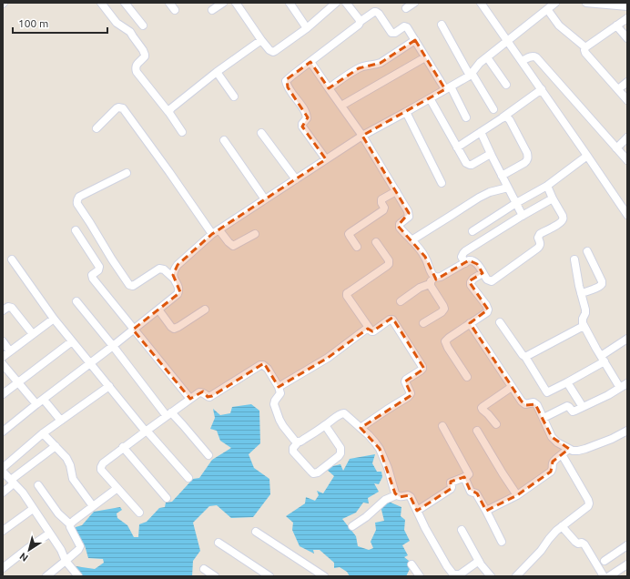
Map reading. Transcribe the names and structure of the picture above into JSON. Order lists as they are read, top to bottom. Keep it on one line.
{"scale_bar":"100 m","north":"bottom left"}
